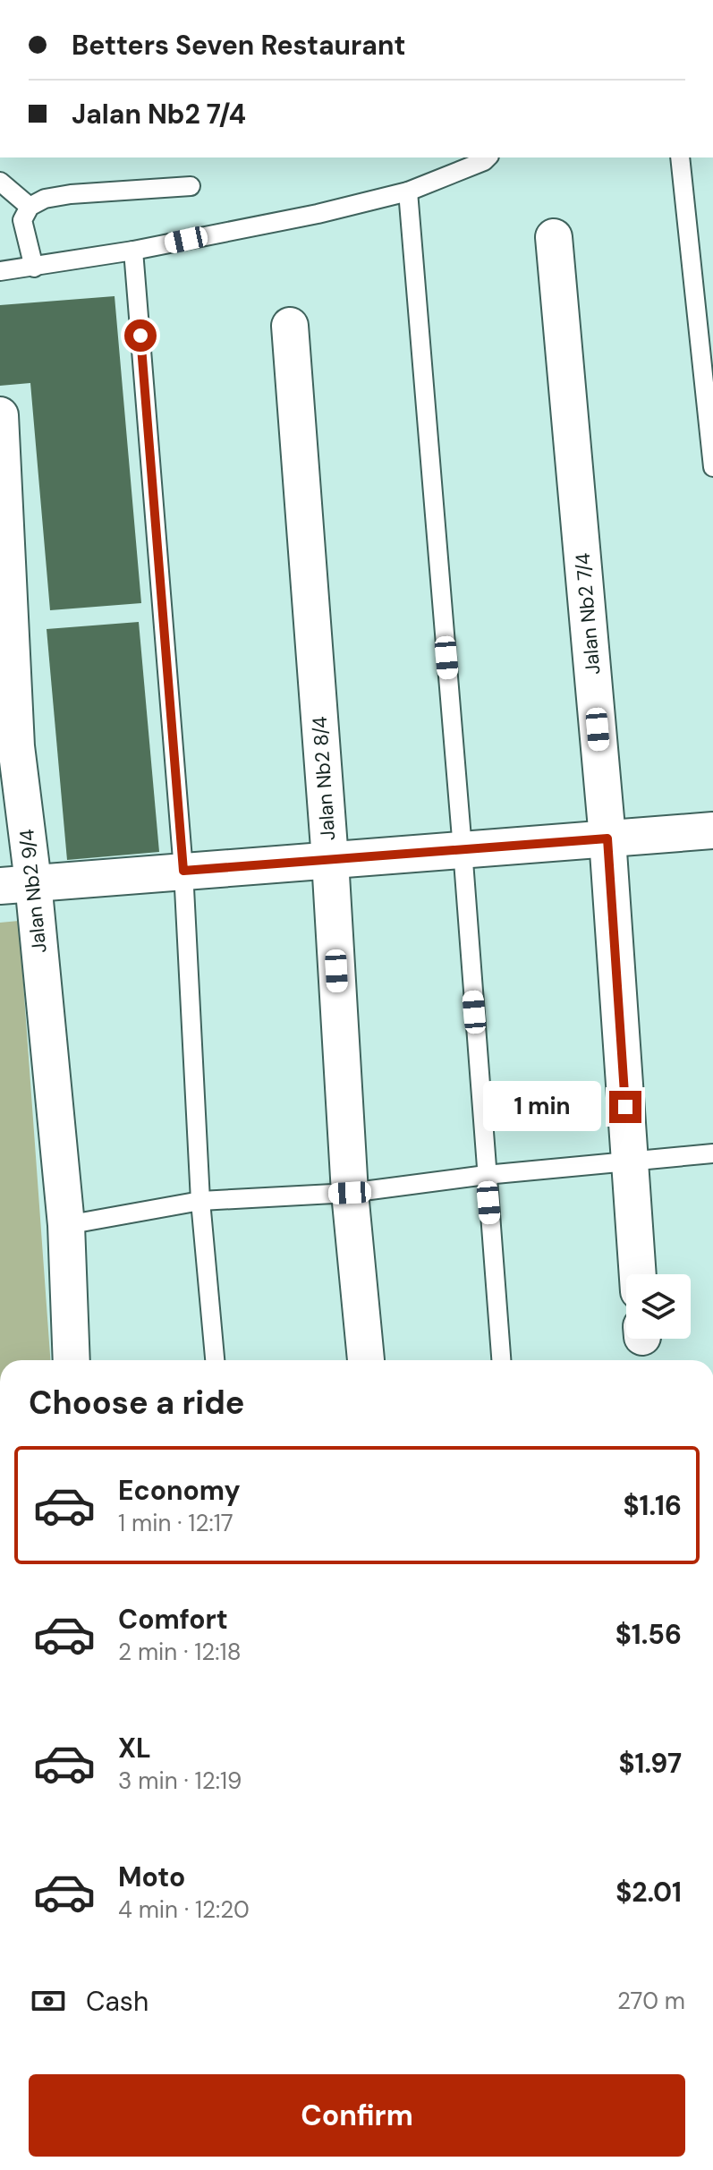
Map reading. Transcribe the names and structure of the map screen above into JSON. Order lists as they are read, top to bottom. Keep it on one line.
{"streets":{"street":["Jalan Nb2 7/4","Jalan Nb2 8/4","Jalan Nb2 9/4"]},"page":{"banner":["Betters Seven Restaurant","Jalan Nb2 7/4"],"bubble":"1 min","heading":"Choose a ride","list":[{"name":"Economy","note":"1 min · 12:17","value":"$1.16"},{"name":"Comfort","note":"2 min · 12:18","value":"$1.56"},{"name":"XL","note":"3 min · 12:19","value":"$1.97"},{"name":"Moto","note":"4 min · 12:20","value":"$2.01"}],"pay":["Cash","270 m"],"buttons":"Confirm"}}
